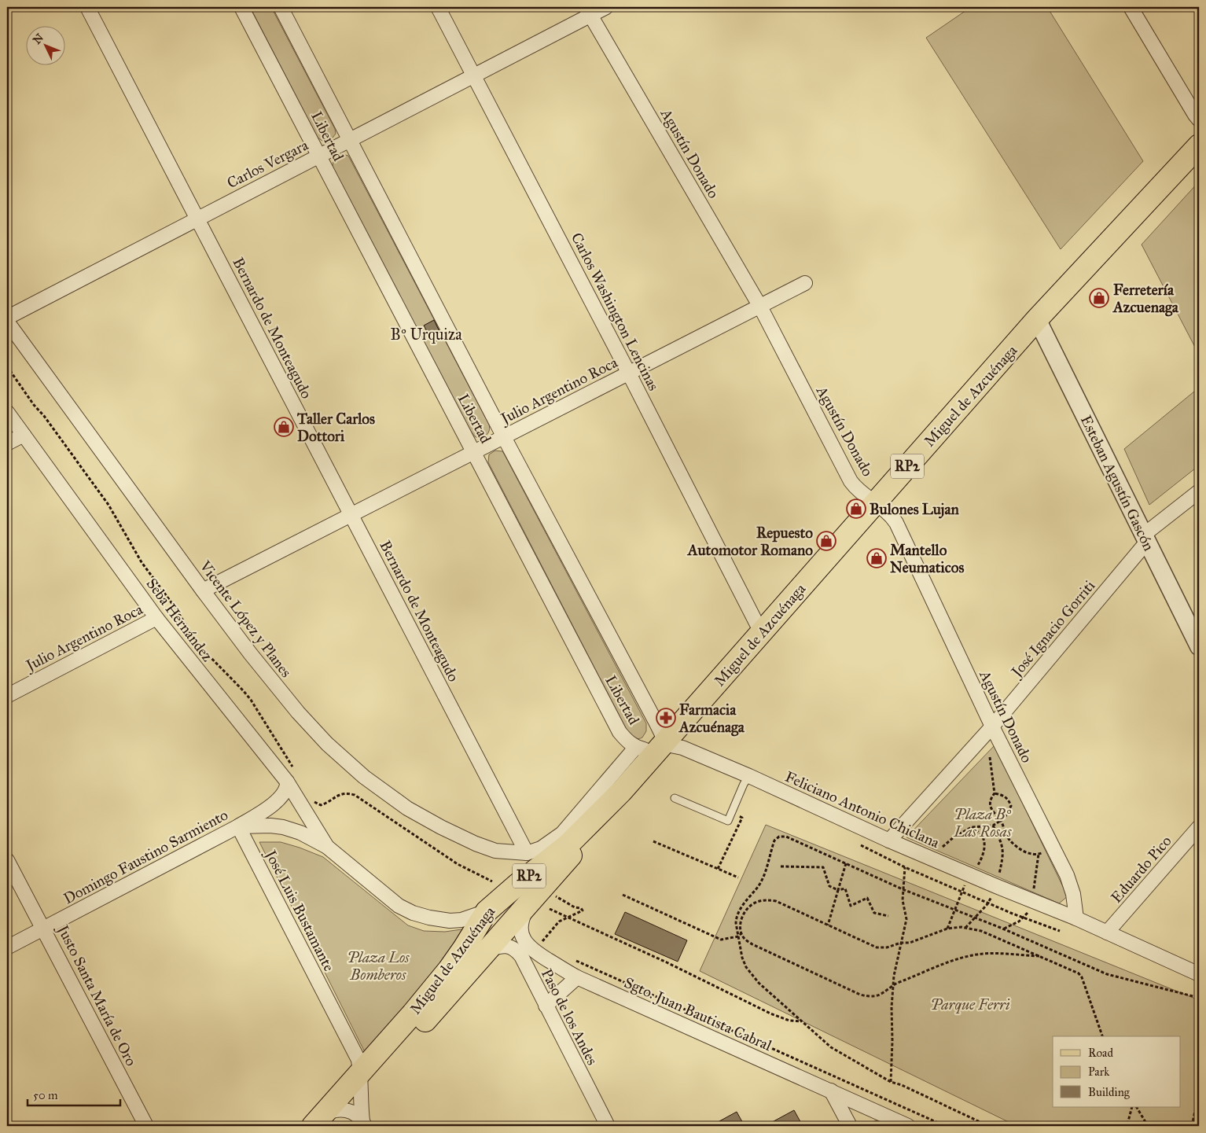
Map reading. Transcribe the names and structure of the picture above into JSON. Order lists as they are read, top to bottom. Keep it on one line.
{"streets":{"main road":["Miguel de Azcuénaga","RP2"],"street":["Libertad","Agustín Donado","Carlos Vergara","Carlos Washington Lencinas","Bernardo de Monteagudo","Julio Argentino Roca","Esteban Agustín Gascón","Vicente López y Planes","Seba Hernández","José Ignacio Gorriti","Feliciano Antonio Chiclana","Domingo Faustino Sarmiento","Eduardo Pico","José Luis Bustamante","Justo Santa María de Oro","Sgto. Juan Bautista Cabral","Paso de los Andes"]},"crossings":[["Libertad","Carlos Vergara"],["Libertad","Julio Argentino Roca"],["Libertad","Miguel de Azcuénaga"],["Libertad","Feliciano Antonio Chiclana"],["Agustín Donado","Carlos Vergara"],["Agustín Donado","Julio Argentino Roca"],["Agustín Donado","Miguel de Azcuénaga"],["Agustín Donado","José Ignacio Gorriti"],["Agustín Donado","Feliciano Antonio Chiclana"],["Carlos Vergara","Carlos Washington Lencinas"],["Carlos Vergara","Bernardo de Monteagudo"],["Carlos Washington Lencinas","Julio Argentino Roca"],["Carlos Washington Lencinas","Miguel de Azcuénaga"],["Bernardo de Monteagudo","Julio Argentino Roca"],["Bernardo de Monteagudo","Vicente López y Planes"],["Julio Argentino Roca","Vicente López y Planes"],["Julio Argentino Roca","Seba Hernández"],["Miguel de Azcuénaga","Esteban Agustín Gascón"],["Miguel de Azcuénaga","Seba Hernández"],["Miguel de Azcuénaga","Feliciano Antonio Chiclana"],["Miguel de Azcuénaga","José Luis Bustamante"],["Miguel de Azcuénaga","Sgto. Juan Bautista Cabral"],["Miguel de Azcuénaga","Paso de los Andes"],["Esteban Agustín Gascón","José Ignacio Gorriti"],["Seba Hernández","Domingo Faustino Sarmiento"],["Seba Hernández","José Luis Bustamante"],["José Ignacio Gorriti","Feliciano Antonio Chiclana"],["Feliciano Antonio Chiclana","Eduardo Pico"],["Domingo Faustino Sarmiento","José Luis Bustamante"],["Domingo Faustino Sarmiento","Justo Santa María de Oro"]],"districts":["Bº Urquiza"],"parks":["Plaza Bº Las Rosas","Plaza Los Bomberos","Parque Ferri"],"places":{"shop":["Ferretería Azcuenaga","Taller Carlos Dottori","Bulones Lujan","Repuesto Automotor Romano","Mantello Neumaticos"],"pharmacy":["Farmacia Azcuénaga"]},"legend":["Road","Park","Building"],"scale_bar":"50 m","north":"top left"}
